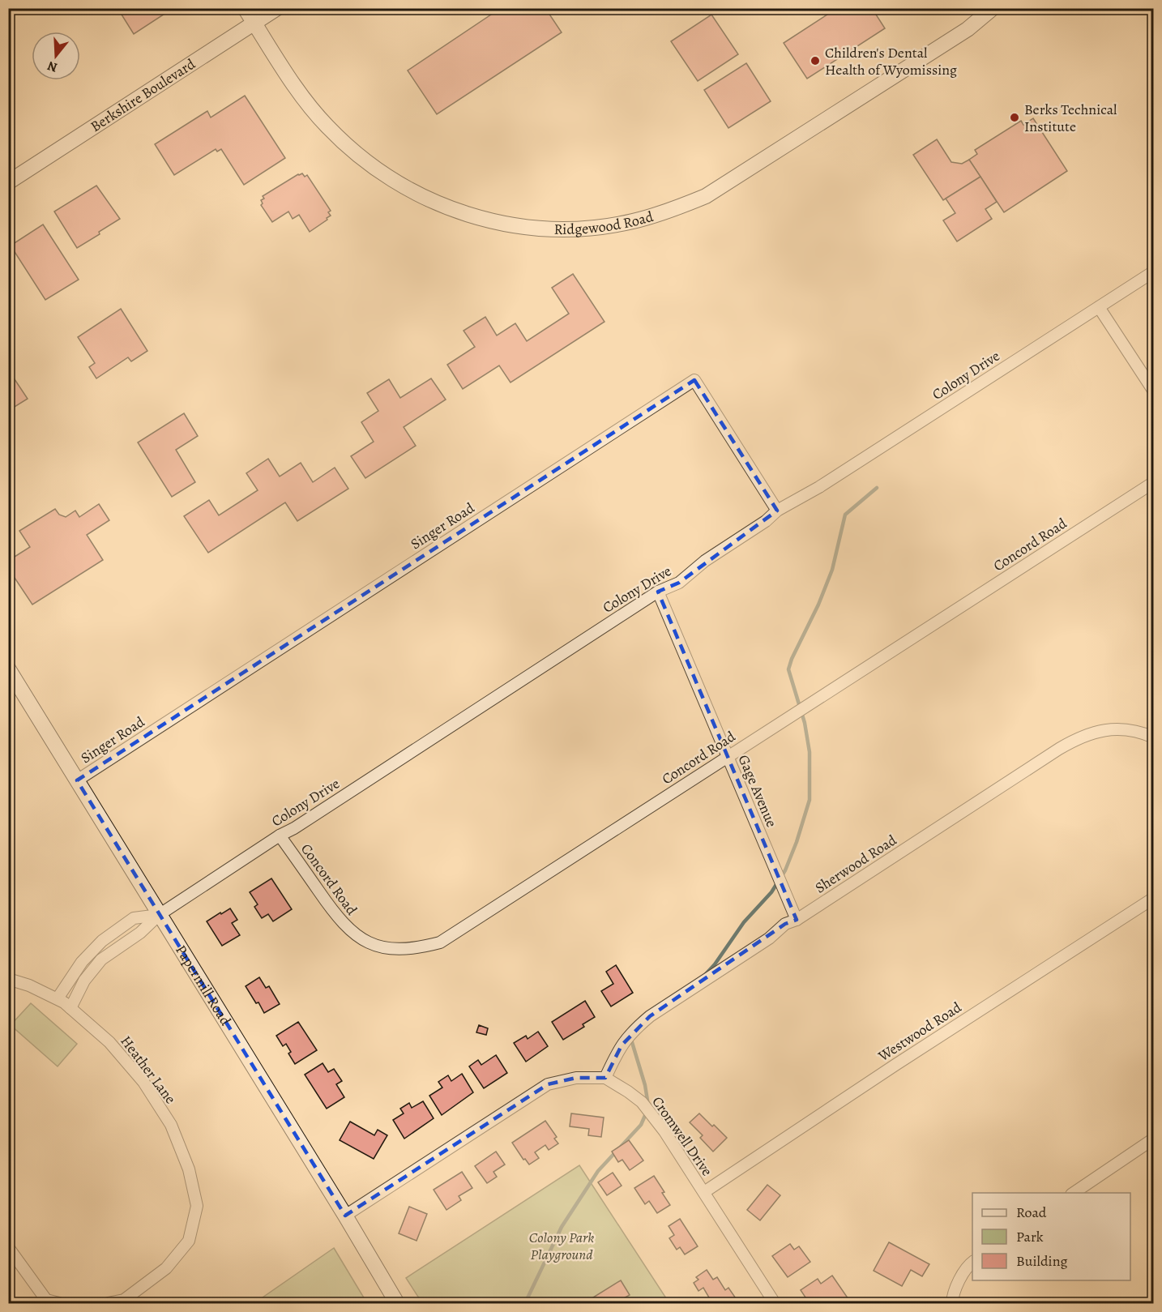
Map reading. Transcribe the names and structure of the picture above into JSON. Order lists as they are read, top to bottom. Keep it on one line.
{"streets":{"main road":["Berkshire Boulevard","Ridgewood Road","Papermill Road"],"street":["Colony Drive","Singer Road","Concord Road","Gage Avenue","Sherwood Road","Westwood Road","Heather Lane","Cromwell Drive"]},"crossings":[["Berkshire Boulevard","Ridgewood Road"],["Colony Drive","Singer Road"],["Colony Drive","Concord Road"],["Colony Drive","Gage Avenue"],["Colony Drive","Papermill Road"],["Colony Drive","Heather Lane"],["Singer Road","Papermill Road"],["Concord Road","Gage Avenue"],["Gage Avenue","Sherwood Road"],["Sherwood Road","Cromwell Drive"],["Westwood Road","Cromwell Drive"]],"parks":["Colony Park Playground"],"places":["Children's Dental Health of Wyomissing","Berks Technical Institute"],"legend":["Road","Park","Building"],"north":"bottom"}
